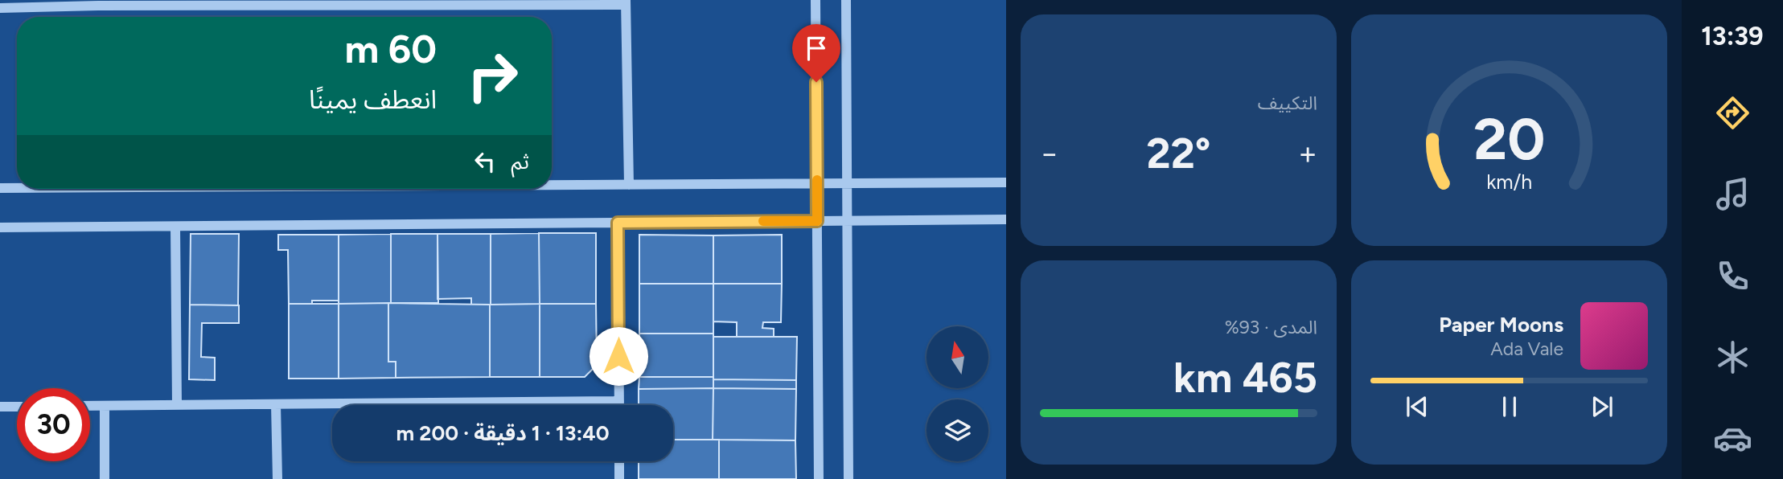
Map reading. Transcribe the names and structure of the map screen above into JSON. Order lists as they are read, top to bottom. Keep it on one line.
{"north":"top","page":{"tabs":"13:39","tile":["التكييف",["المدى · 93%","465 km"]],"turn":["60 m","انعطف يمينًا"],"heat":["−","22°","+"],"then":"ثم","song":["Paper Moons","Ada Vale"],"limit":"30","trip":"13:40 · 1 دقيقة · 200 m","gauge":["20","km/h"]}}
